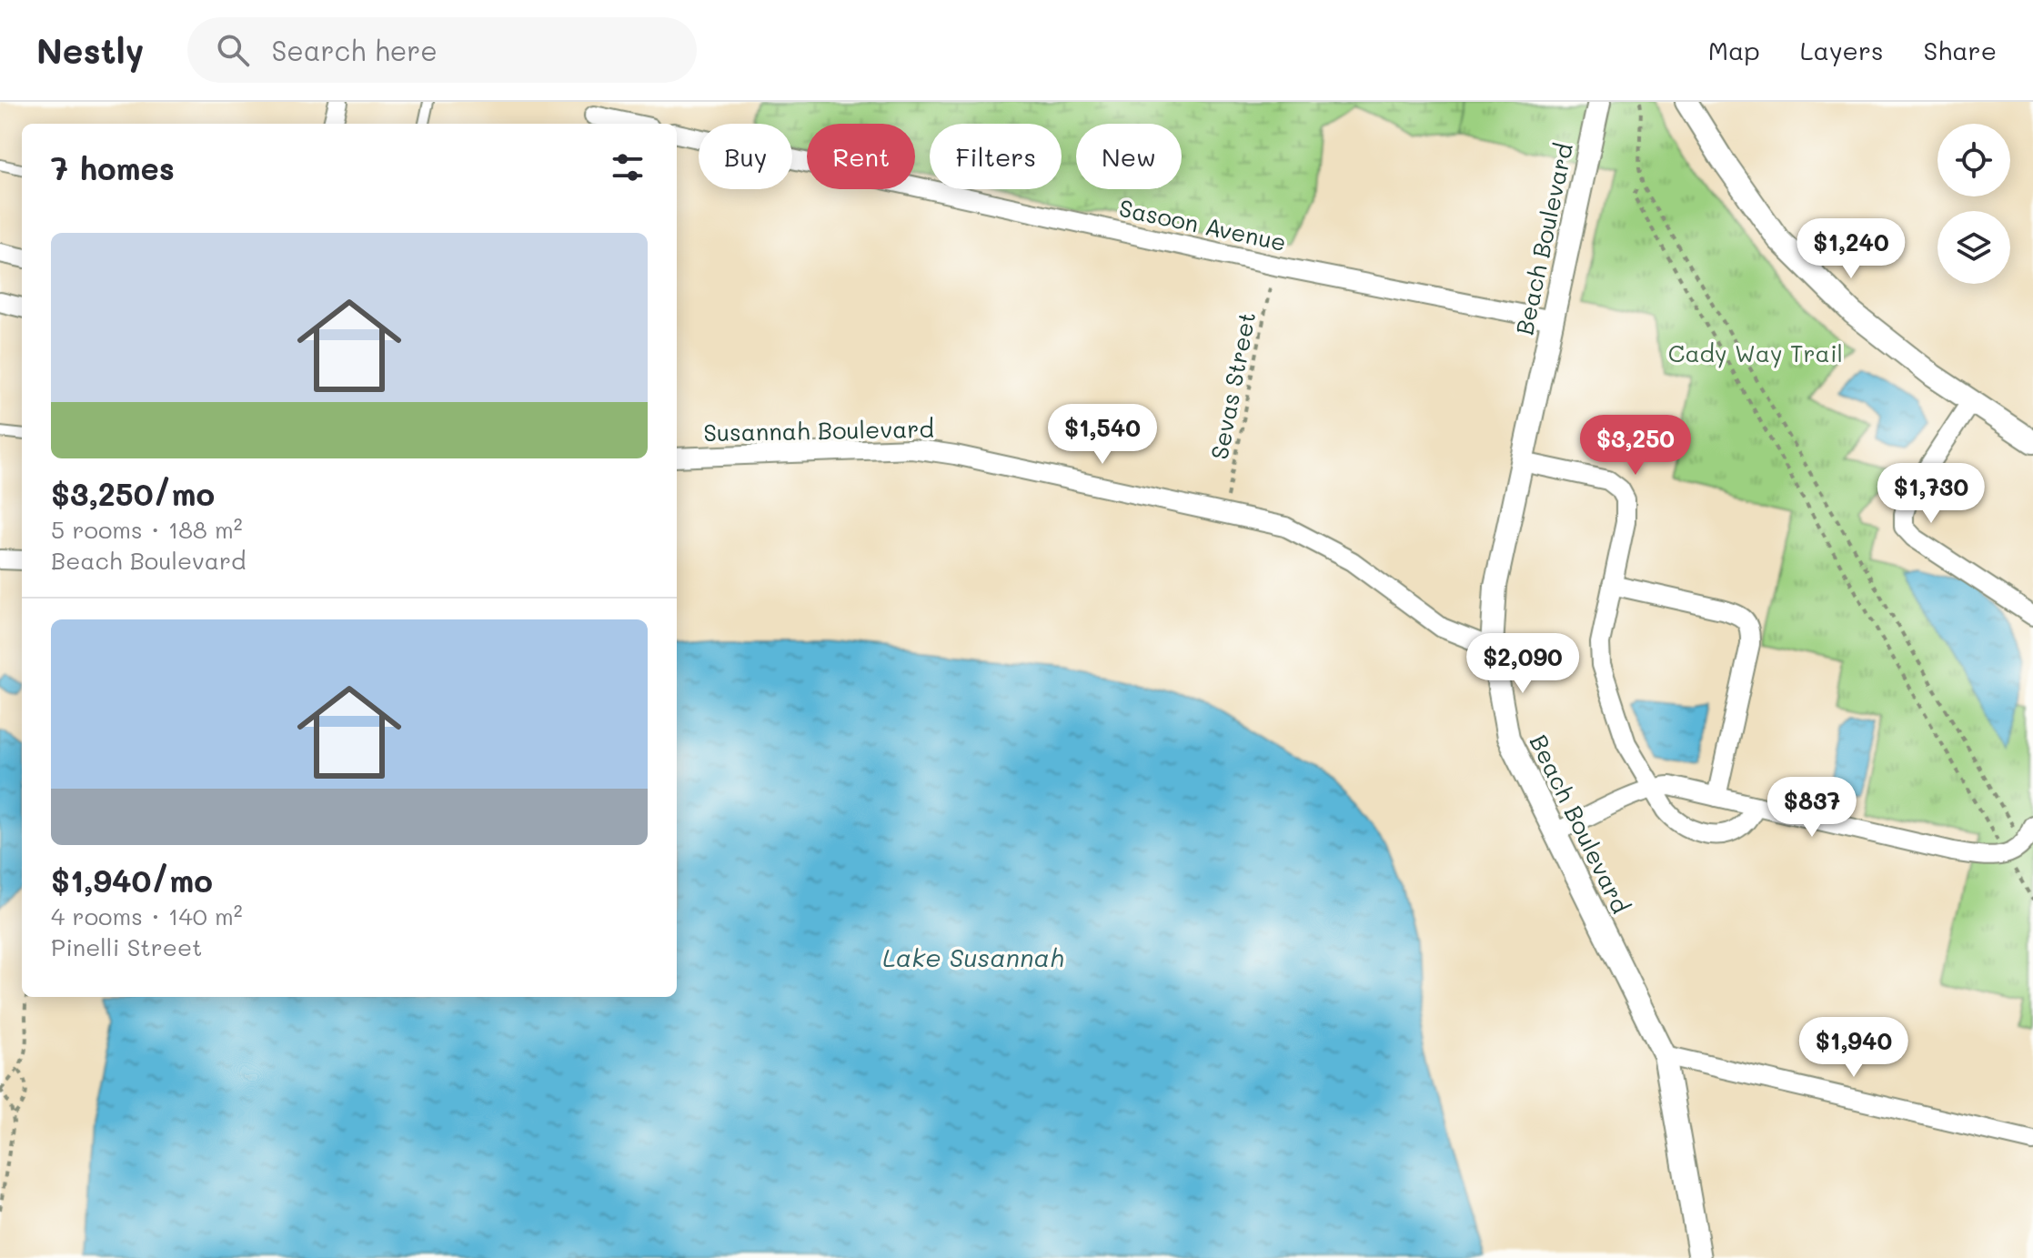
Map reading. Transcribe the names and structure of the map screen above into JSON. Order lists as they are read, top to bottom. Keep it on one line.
{"streets":{"street":["Sasoon Avenue","Beach Boulevard","Susannah Boulevard"],"path":["Sevas Street"]},"crossings":[["Sasoon Avenue","Beach Boulevard"],["Sasoon Avenue","Sevas Street"],["Beach Boulevard","Susannah Boulevard"],["Sevas Street","Susannah Boulevard"]],"water":["Lake Susannah"],"parks":["Cady Way Trail"],"page":{"header":"Nestly","search":"Search here","nav":["Map","Layers","Share"],"chip":["Buy","Rent","Filters","New"],"heading":"7 homes","list":[{"name":"$3,250/mo","note":"5 rooms · 188 m² · Beach Boulevard"},{"name":"$1,940/mo","note":"4 rooms · 140 m² · Pinelli Street"}],"price":["$1,240","$1,540","$3,250","$1,730","$2,090","$837","$1,940"]}}
